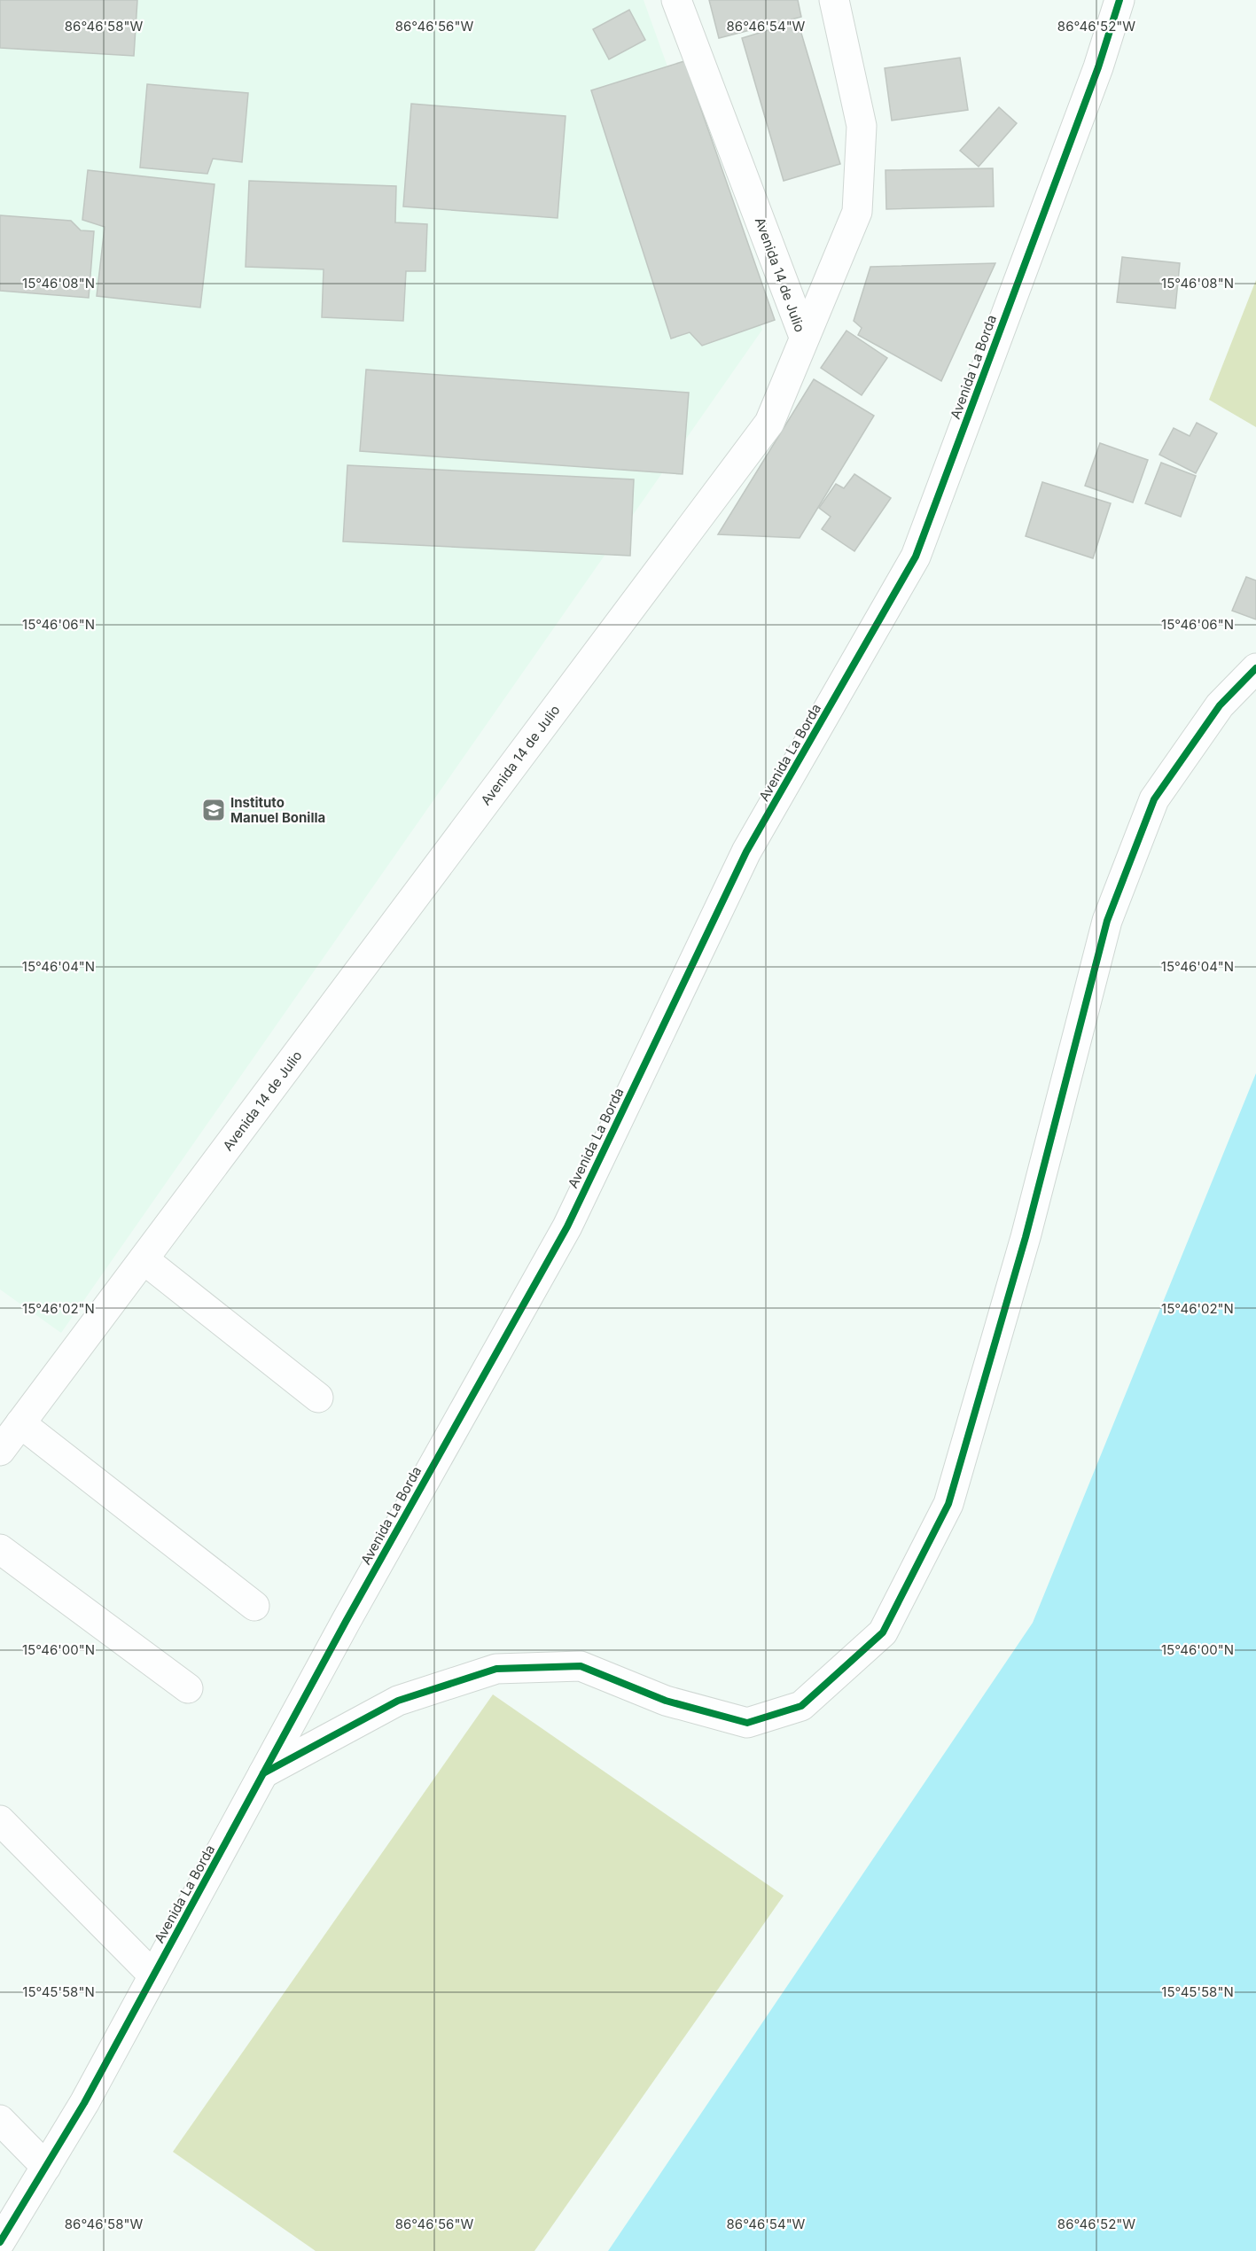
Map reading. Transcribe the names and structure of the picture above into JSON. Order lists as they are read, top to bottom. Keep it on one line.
{"streets":{"street":["Avenida 14 de Julio","Avenida La Borda"]},"places":{"school or university":["Instituto Manuel Bonilla"]},"coordinates":["86°46'58\"W","86°46'56\"W","86°46'54\"W","86°46'52\"W","15°46'08\"N","15°46'06\"N","15°46'04\"N","15°46'02\"N","15°46'00\"N","15°45'58\"N"]}
